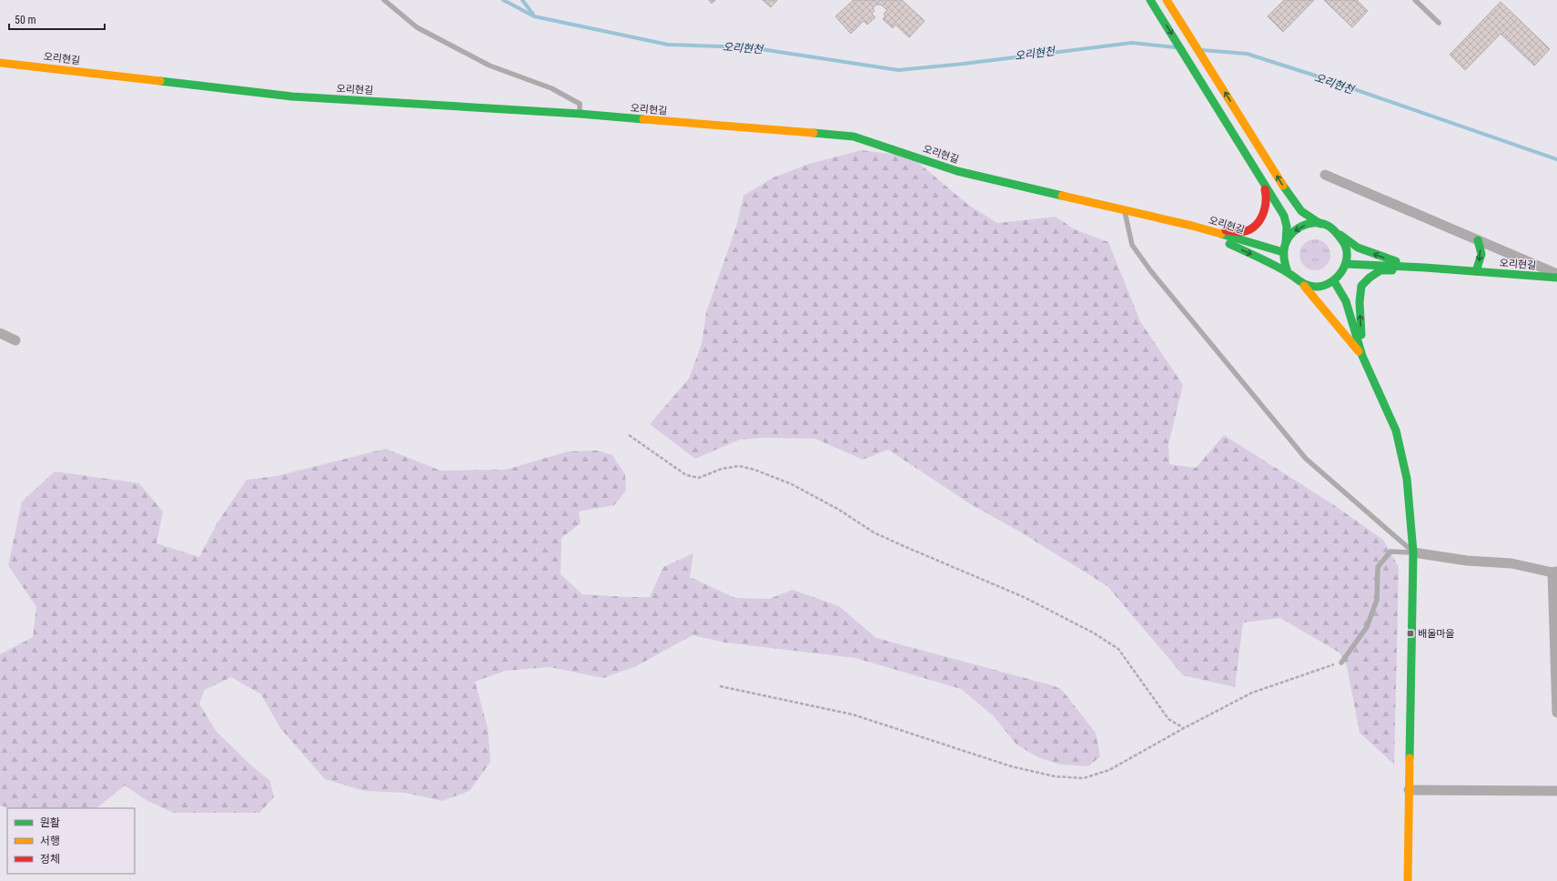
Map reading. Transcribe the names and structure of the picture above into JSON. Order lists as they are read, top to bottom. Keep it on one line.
{"streets":{"street":["오리현길"]},"water":["오리현천"],"places":{"transit":["배울마을"]},"legend":["원활","서행","정체"],"scale_bar":"50 m"}
